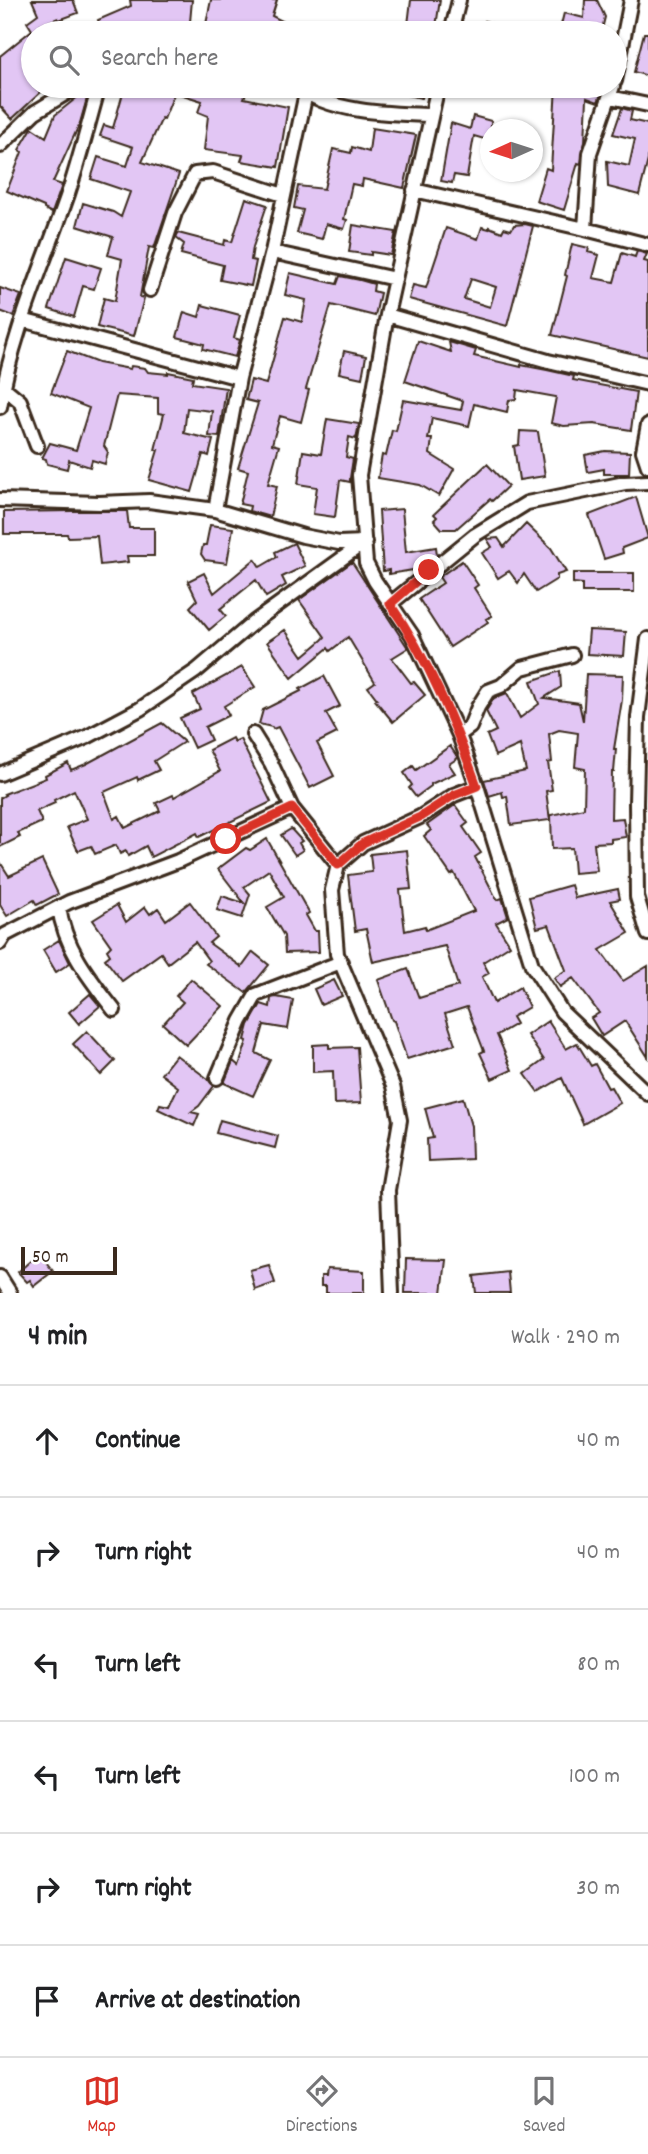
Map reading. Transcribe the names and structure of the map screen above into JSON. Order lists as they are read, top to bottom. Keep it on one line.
{"scale_bar":"50 m","north":"left","page":{"search":"Search here","scale":"50 m","heading":["4 min","Walk · 290 m"],"list":[["Continue","40 m"],["Turn right","40 m"],["Turn left","80 m"],["Turn left","100 m"],["Turn right","30 m"],"Arrive at destination"],"nav":["Map","Directions","Saved"]}}
